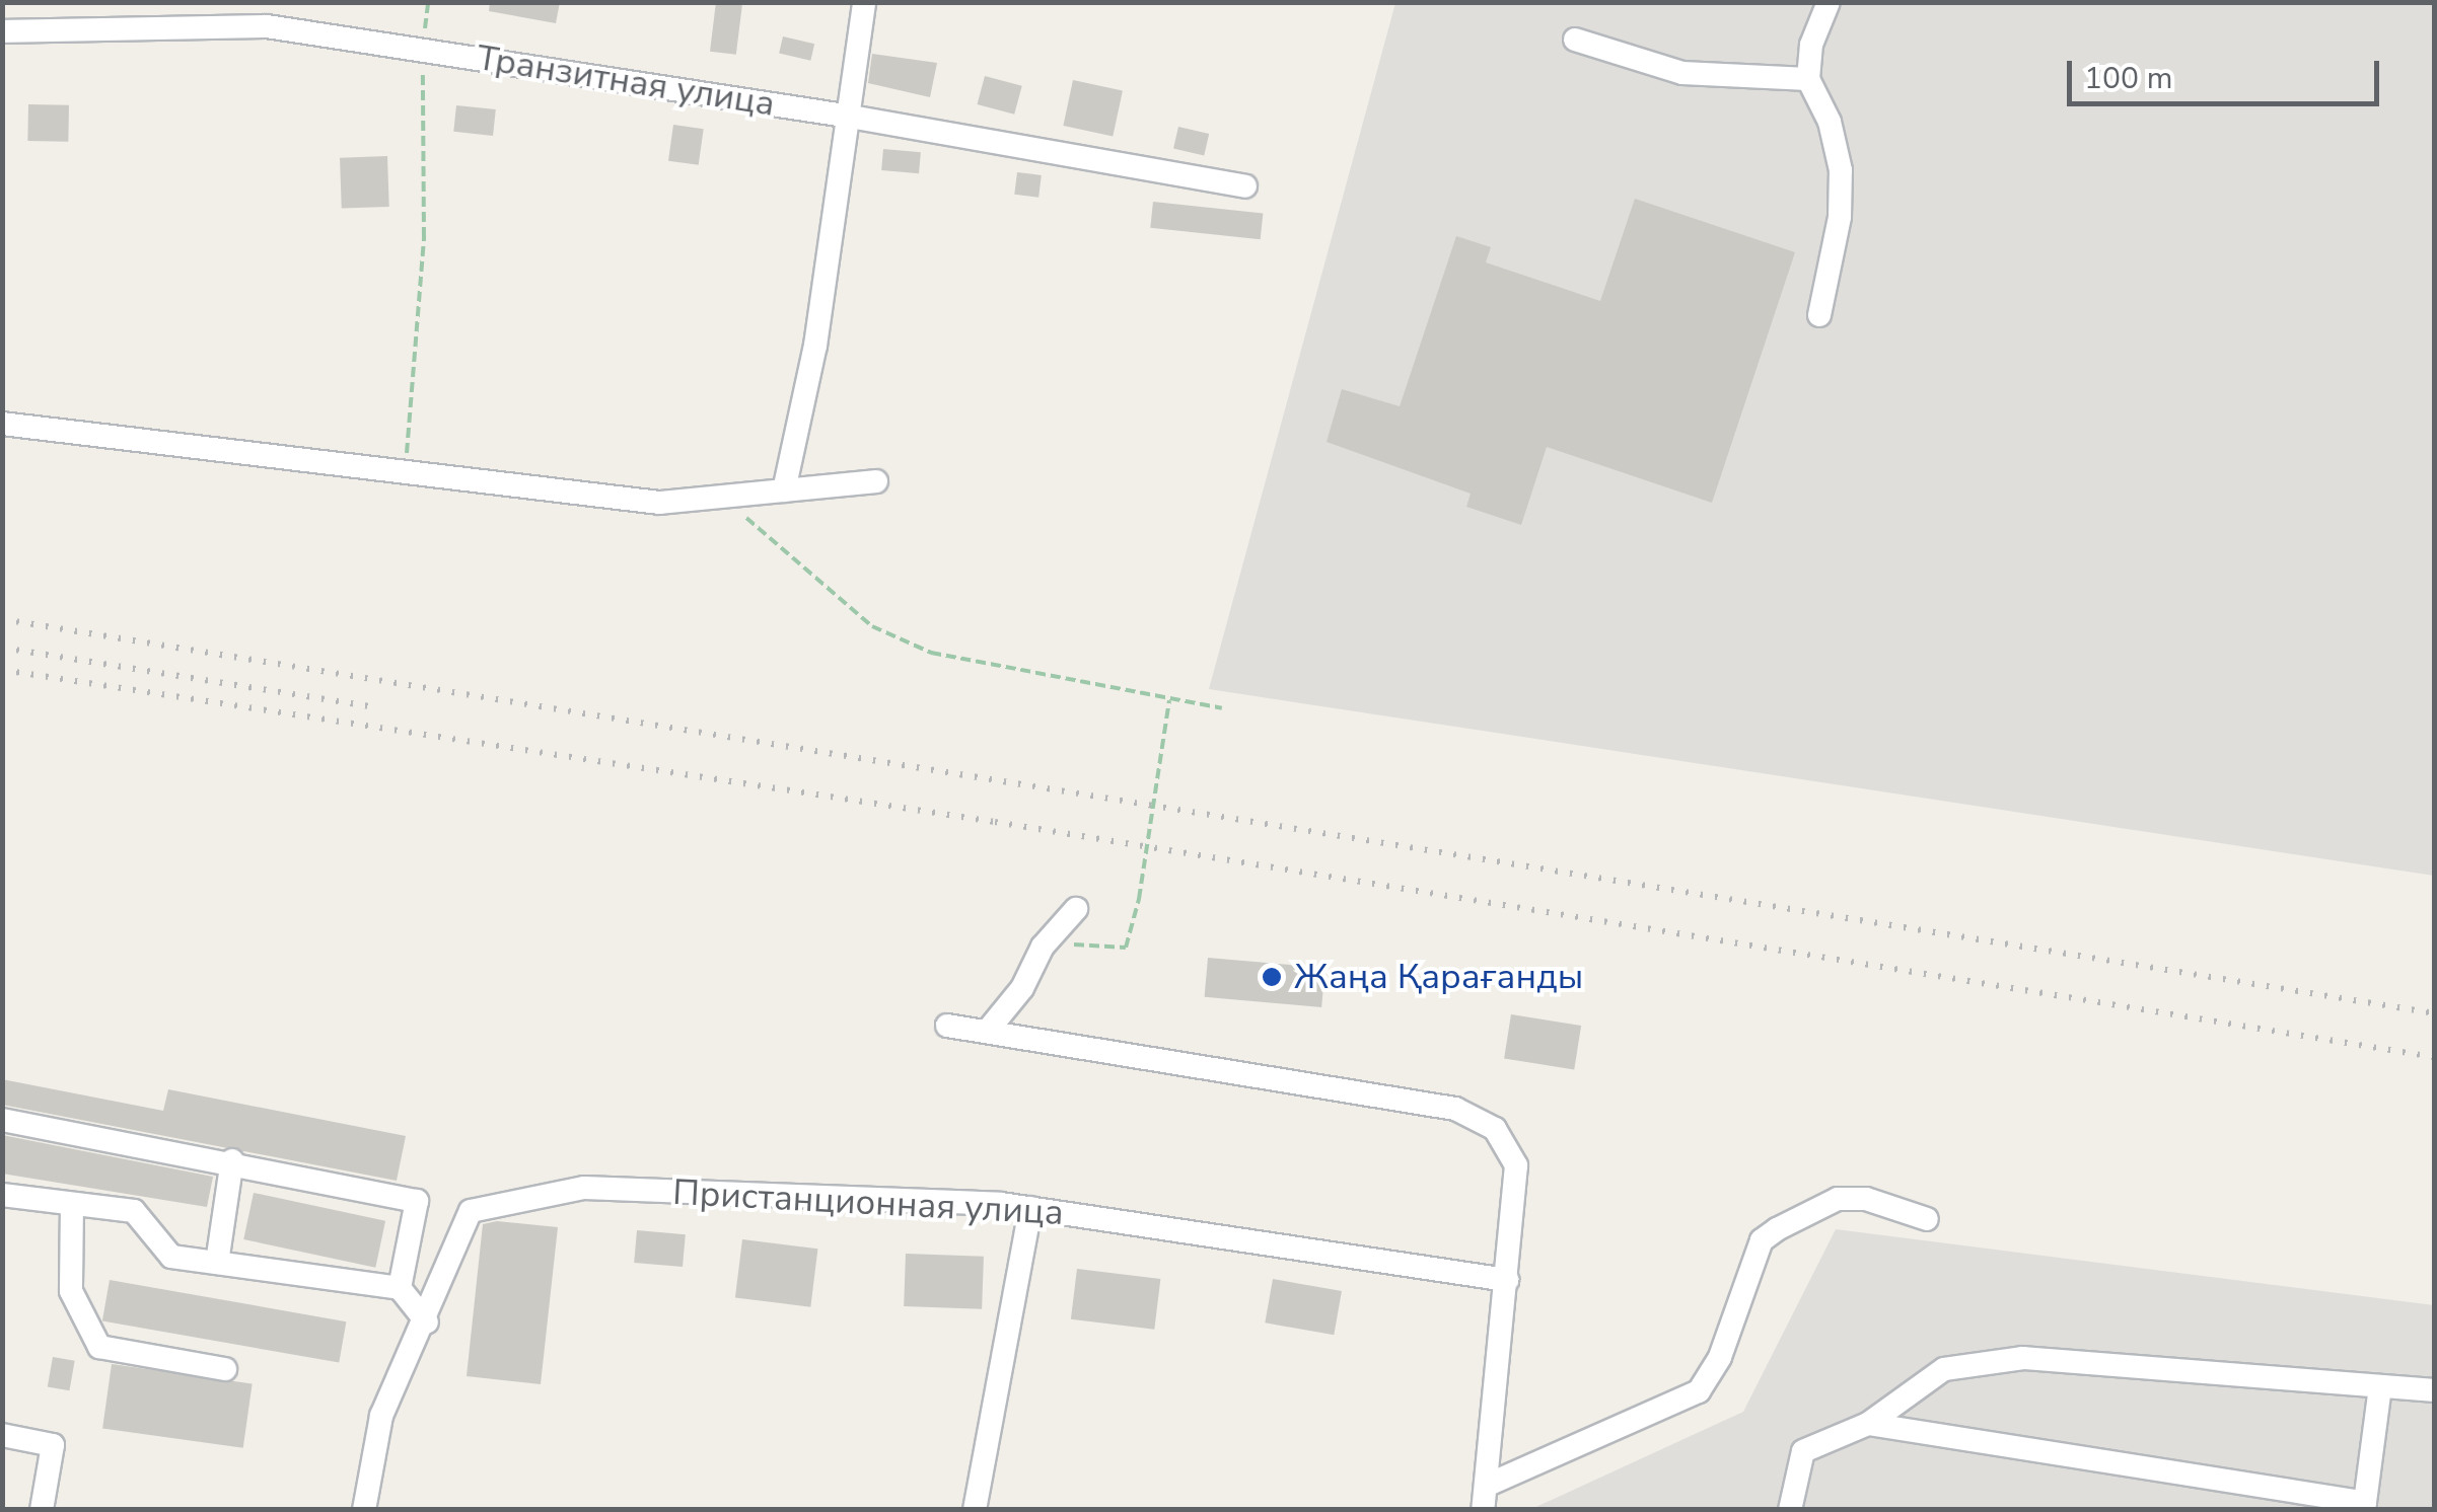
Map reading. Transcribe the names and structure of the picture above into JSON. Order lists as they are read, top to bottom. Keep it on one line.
{"streets":{"street":["Транзитная улица","Пристанционная улица"]},"places":["Жаңа Қарағанды"],"scale_bar":"100 m"}
